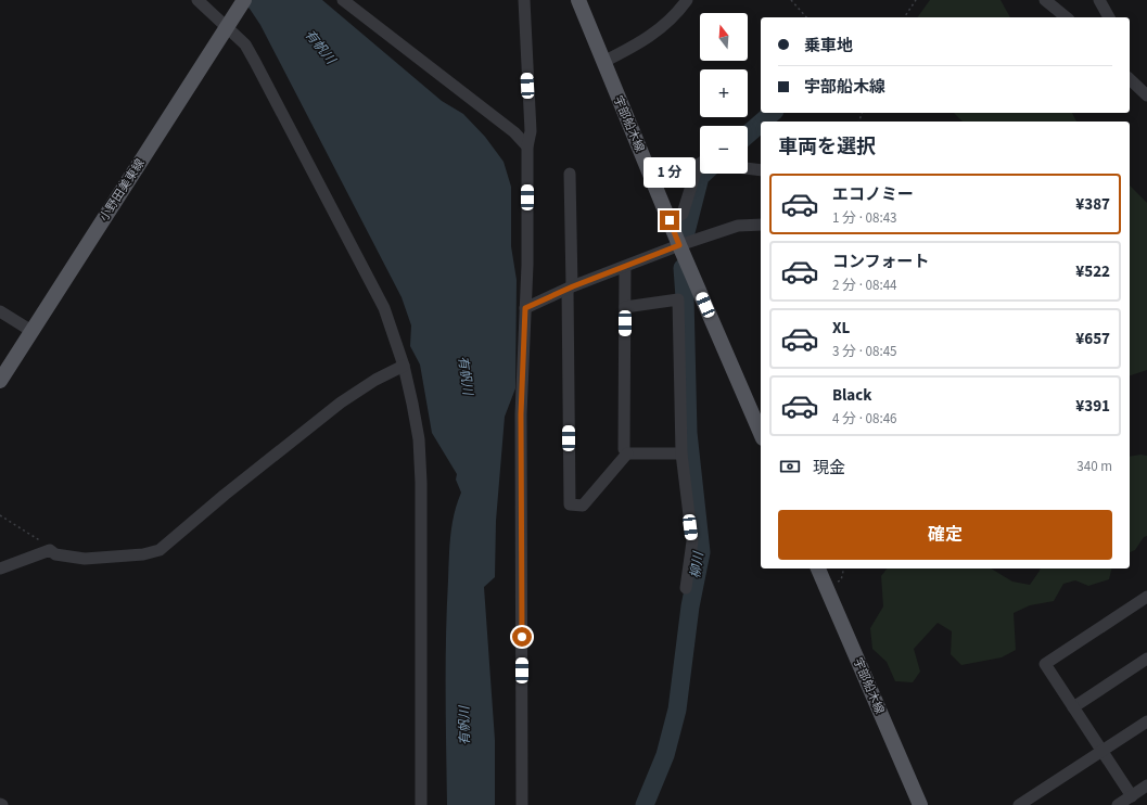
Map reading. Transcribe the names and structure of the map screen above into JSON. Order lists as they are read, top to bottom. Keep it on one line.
{"streets":{"main road":["宇部船木線","小野田美東線"]},"water":["有帆川","柳川"],"north":"top","page":{"map_buttons":["+","−"],"banner":["乗車地","宇部船木線"],"heading":"車両を選択","bubble":"1 分","list":[{"name":"エコノミー","note":"1 分 · 08:43","value":"¥387"},{"name":"コンフォート","note":"2 分 · 08:44","value":"¥522"},{"name":"XL","note":"3 分 · 08:45","value":"¥657"},{"name":"Black","note":"4 分 · 08:46","value":"¥391"}],"pay":["現金","340 m"],"buttons":"確定"}}
